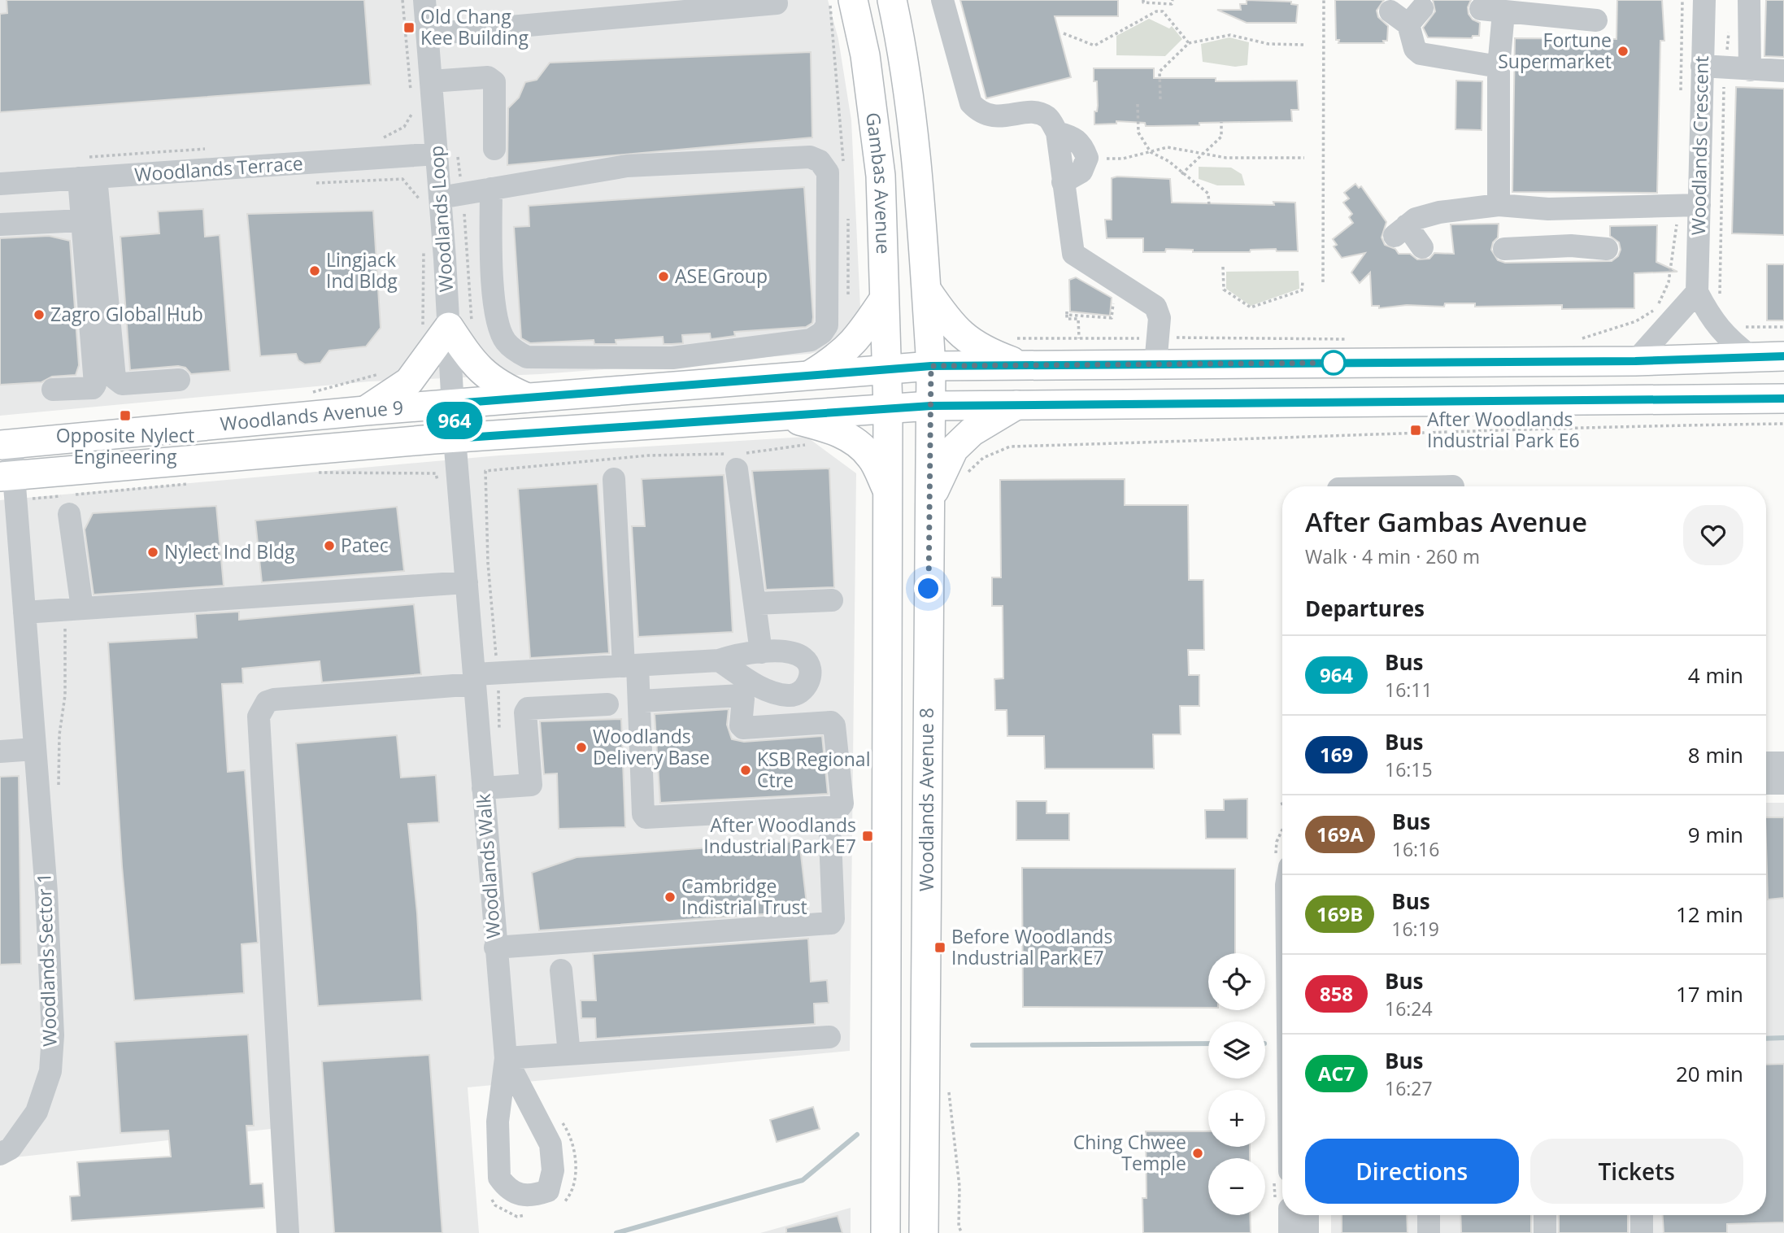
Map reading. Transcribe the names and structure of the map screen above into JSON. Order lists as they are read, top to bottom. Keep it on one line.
{"streets":{"main road":["Gambas Avenue","Woodlands Avenue 9","Woodlands Avenue 8"],"street":["Woodlands Crescent","Woodlands Terrace","Woodlands Loop","Woodlands Walk","Woodlands Sector 1"]},"crossings":[["Woodlands Crescent","Woodlands Avenue 9"],["Woodlands Terrace","Woodlands Loop"],["Gambas Avenue","Woodlands Avenue 9"],["Gambas Avenue","Woodlands Avenue 8"],["Woodlands Loop","Woodlands Avenue 9"],["Woodlands Loop","Woodlands Walk"],["Woodlands Avenue 9","Woodlands Avenue 8"],["Woodlands Avenue 9","Woodlands Walk"],["Woodlands Avenue 9","Woodlands Sector 1"]],"places":{"transit":["Old Chang Kee Building","Opposite Nylect Engineering","After Woodlands Industrial Park E6","After Woodlands Industrial Park E7","Before Woodlands Industrial Park E7"],"other":["Fortune Supermarket","Lingjack Ind Bldg","ASE Group","Zagro Global Hub","Patec","Nylect Ind Bldg","Woodlands Delivery Base","KSB Regional Ctre","Cambridge Indistrial Trust","Ching Chwee Temple"]},"lines":["bus line 964"],"page":{"on_map":"964","heading":[["After Gambas Avenue","Walk · 4 min · 260 m"],"Departures"],"list":[{"mark":"964","name":"Bus","note":"16:11","value":"4 min"},{"mark":"169","name":"Bus","note":"16:15","value":"8 min"},{"mark":"169A","name":"Bus","note":"16:16","value":"9 min"},{"mark":"169B","name":"Bus","note":"16:19","value":"12 min"},{"mark":"858","name":"Bus","note":"16:24","value":"17 min"},{"mark":"AC7","name":"Bus","note":"16:27","value":"20 min"}],"map_buttons":["+","−"],"buttons":["Directions","Tickets"]}}
